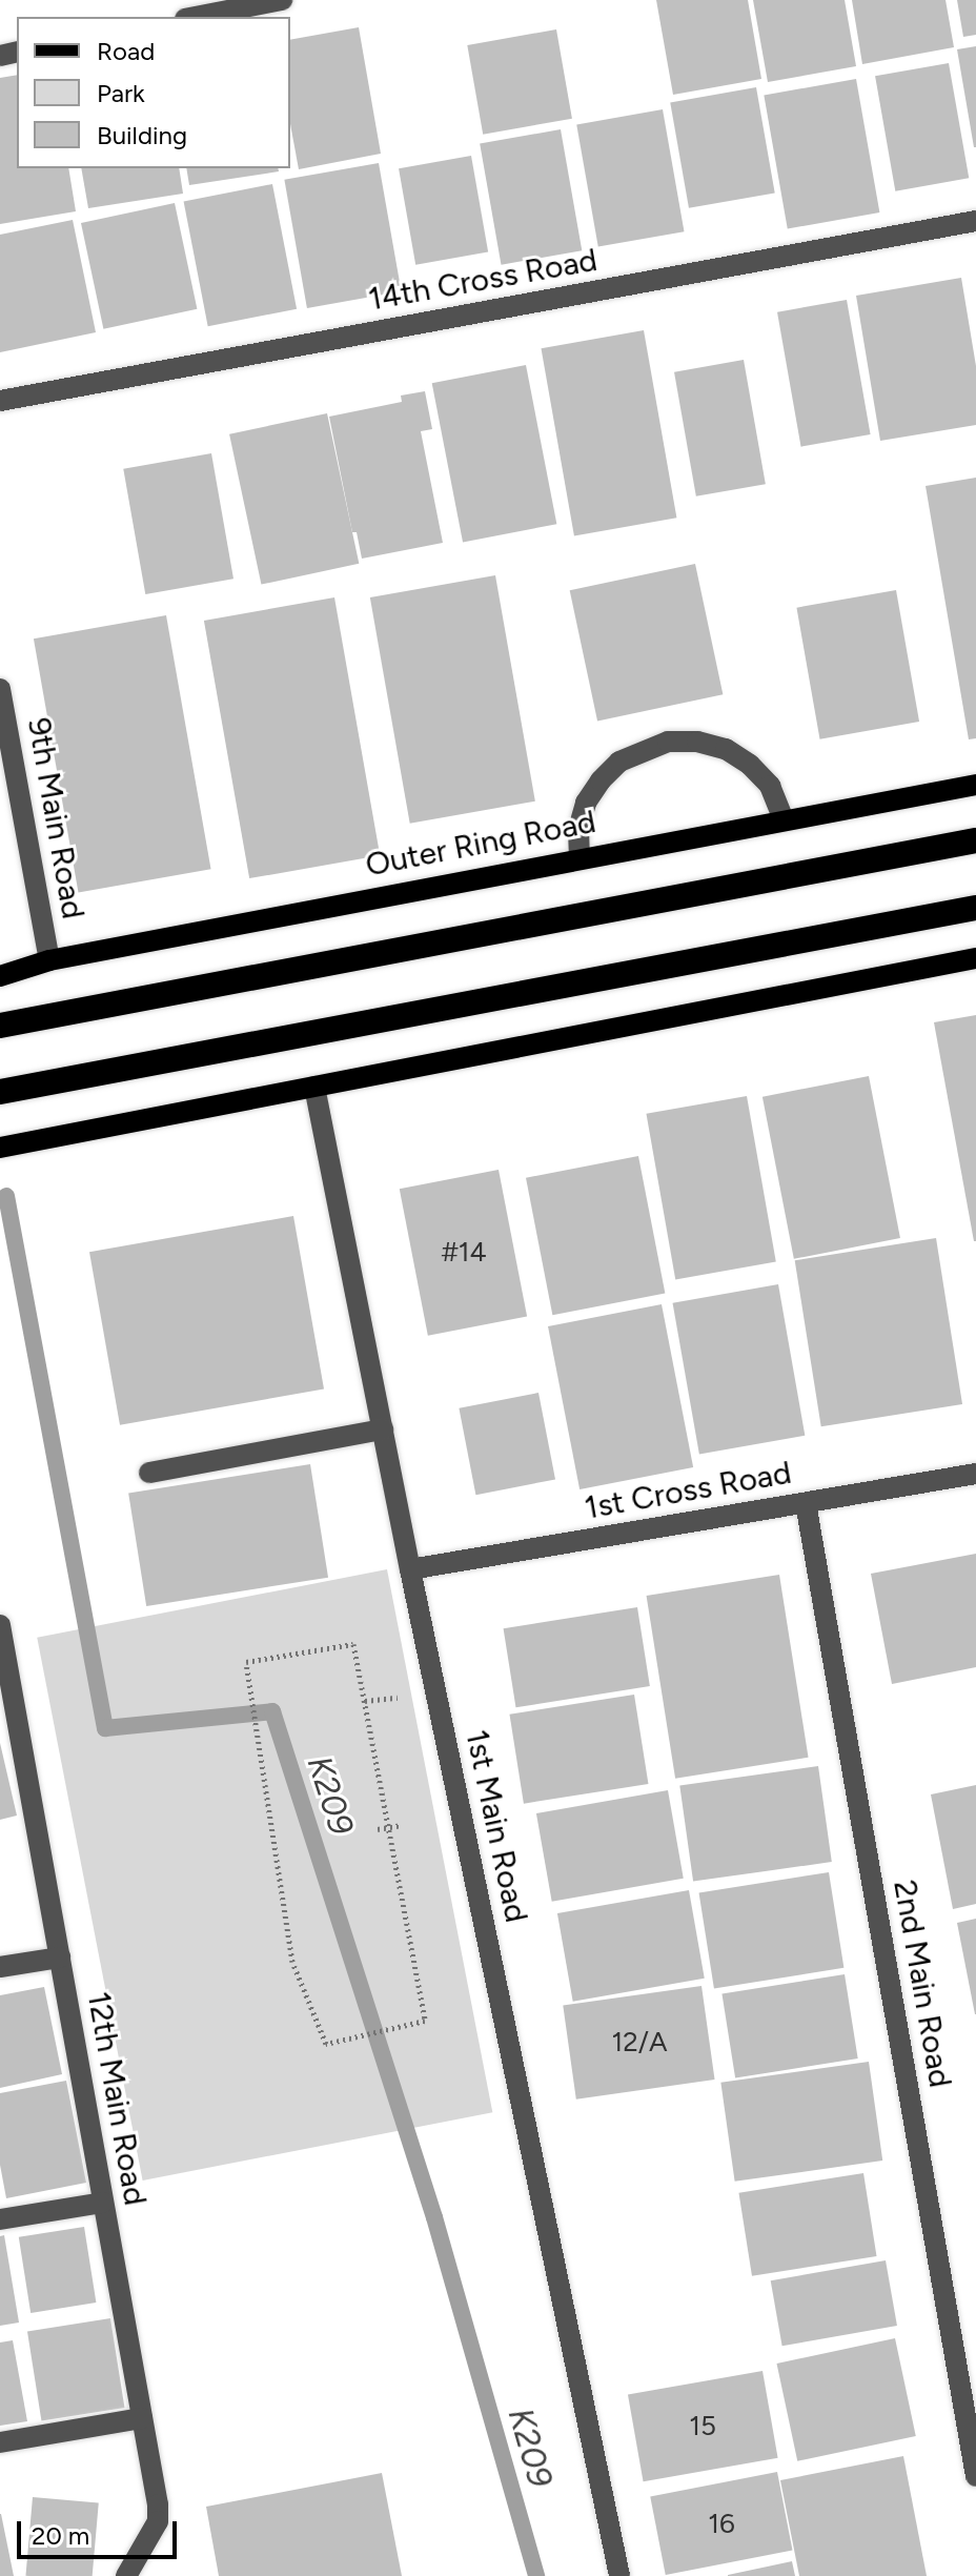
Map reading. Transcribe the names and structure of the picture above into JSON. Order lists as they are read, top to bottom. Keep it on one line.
{"streets":{"main road":["Outer Ring Road"],"street":["14th Cross Road","9th Main Road","1st Cross Road","1st Main Road","2nd Main Road","12th Main Road"]},"crossings":[["9th Main Road","Outer Ring Road"],["1st Cross Road","1st Main Road"],["1st Cross Road","2nd Main Road"]],"water":["K209"],"house_numbers":["#14","12/A","15","16"],"legend":["Road","Park","Building"],"scale_bar":"20 m"}
